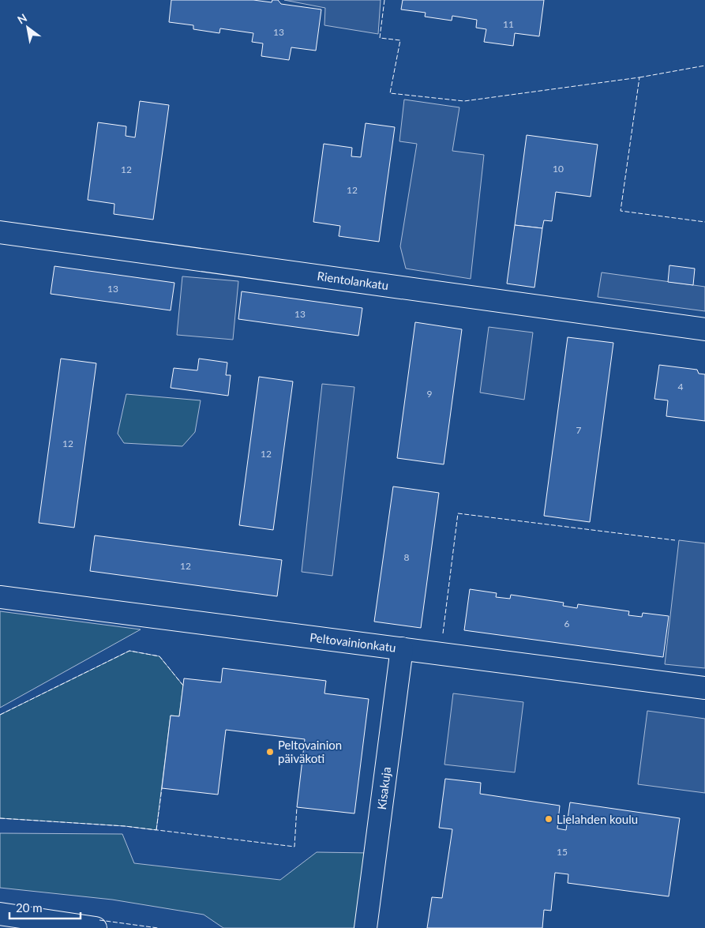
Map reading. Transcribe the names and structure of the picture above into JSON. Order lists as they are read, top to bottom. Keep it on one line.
{"streets":{"street":["Rientolankatu","Peltovainionkatu","Kisakuja"]},"crossings":[["Peltovainionkatu","Kisakuja"]],"places":["Peltovainion päiväkoti","Lielahden koulu"],"house_numbers":["11","13","10","12","12","13","13","4","9","7","12","12","8","12","6","15"],"scale_bar":"20 m","north":"top left"}
